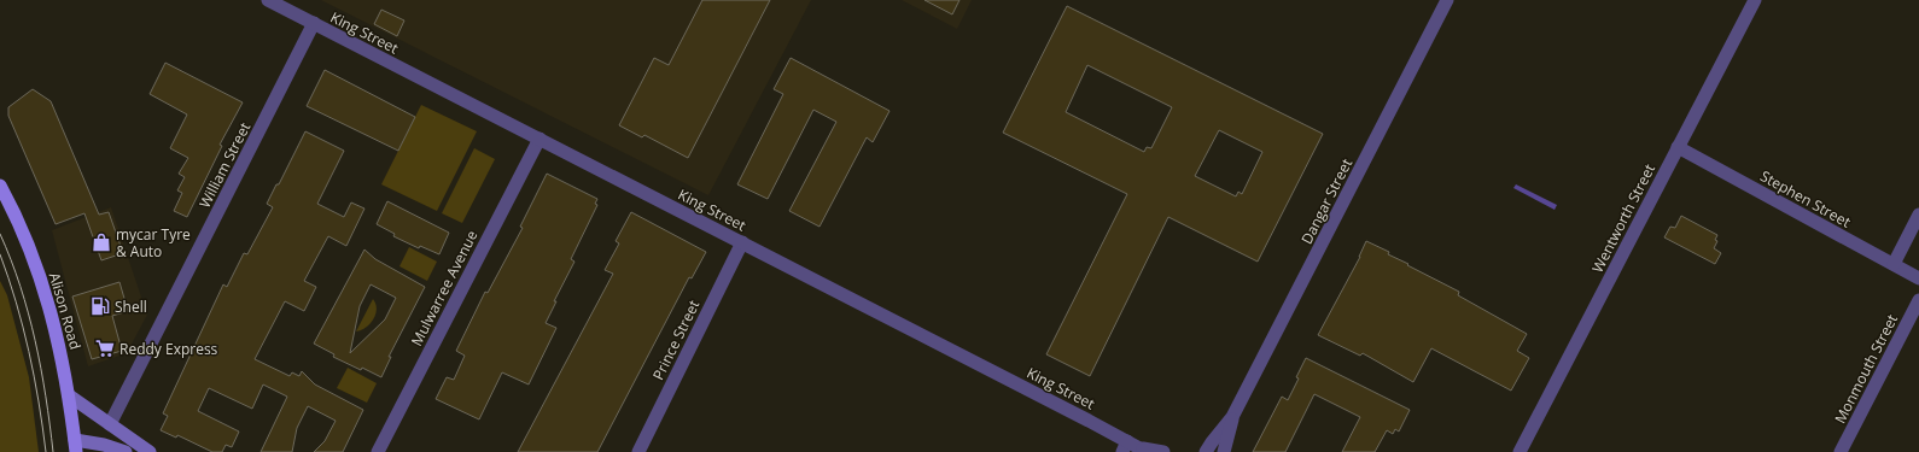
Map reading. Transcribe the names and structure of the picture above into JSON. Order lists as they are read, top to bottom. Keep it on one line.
{"streets":{"main road":["Alison Road"],"street":["King Street","William Street","Stephen Street","Dangar Street","Wentworth Street","Mulwarree Avenue","Prince Street","Monmouth Street"]},"crossings":[["King Street","William Street"],["King Street","Mulwarree Avenue"],["King Street","Prince Street"],["Stephen Street","Wentworth Street"]],"places":{"shop":["mycar Tyre & Auto"],"fuel station":["Shell"],"supermarket":["Reddy Express"]}}
